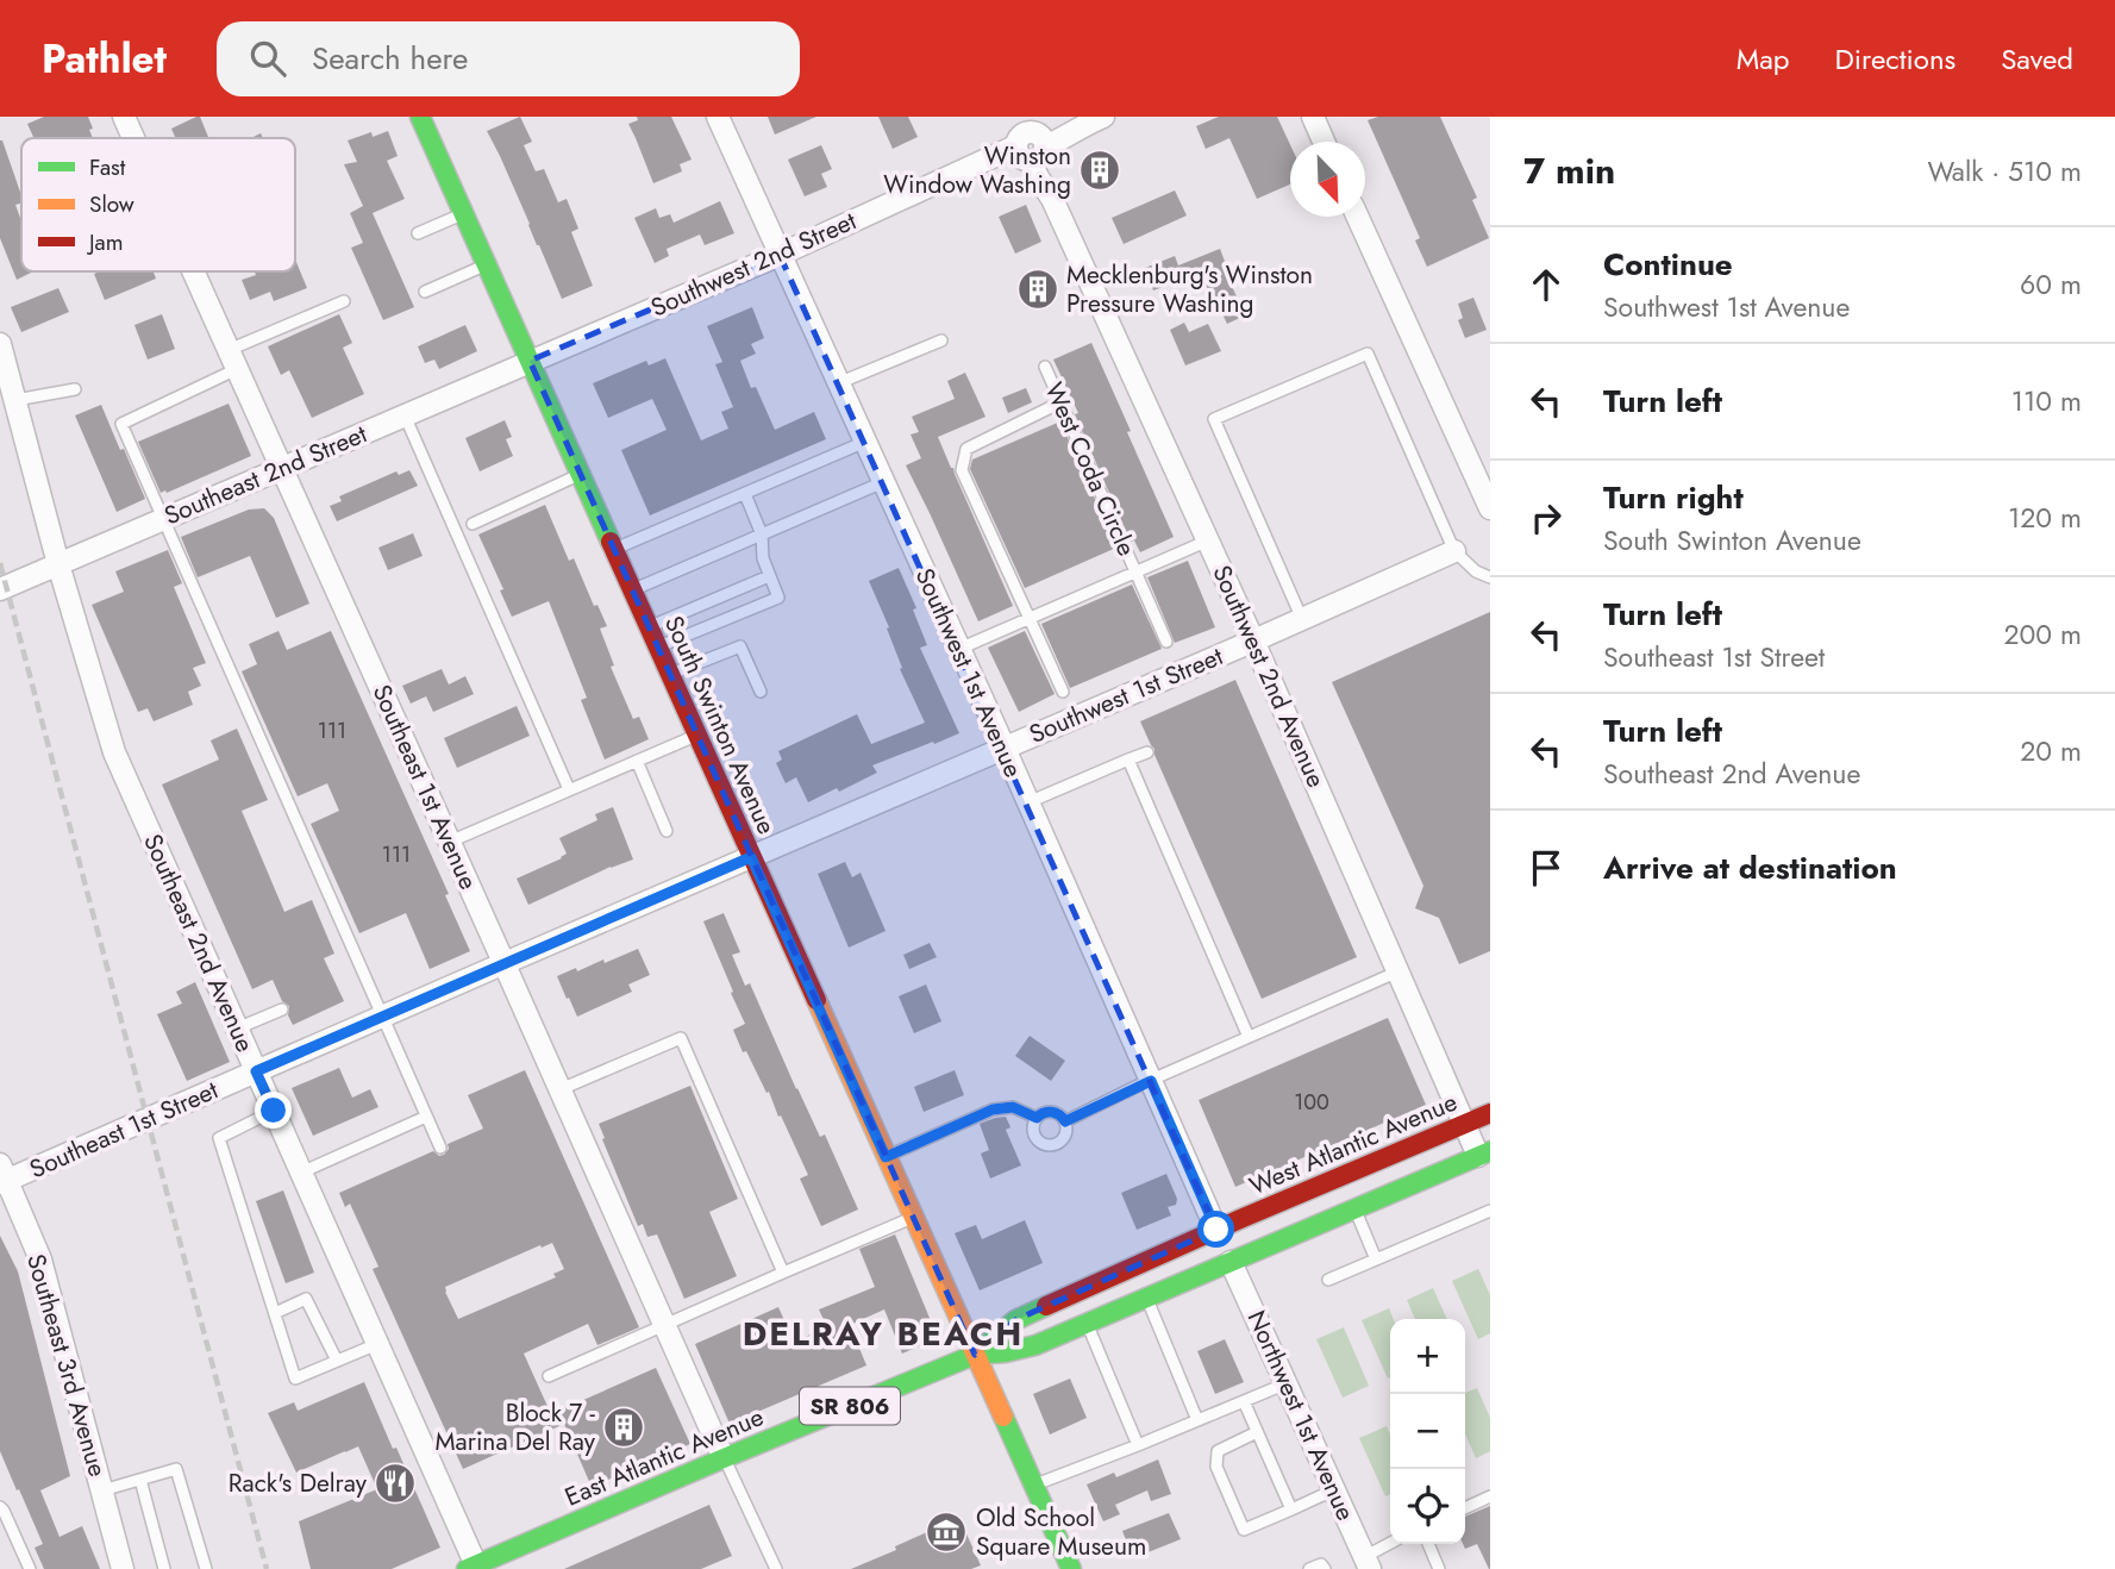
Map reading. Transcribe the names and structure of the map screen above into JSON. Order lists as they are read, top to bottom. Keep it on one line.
{"streets":{"main road":["South Swinton Avenue","West Atlantic Avenue","SR 806","East Atlantic Avenue"],"street":["Southwest 2nd Street","Southeast 2nd Street","Southwest 1st Avenue","Southwest 2nd Avenue","Southwest 1st Street","Southeast 1st Avenue","Southeast 2nd Avenue","Southeast 1st Street","Southeast 3rd Avenue","Northwest 1st Avenue"],"lane":["West Coda Circle"]},"crossings":[["Southwest 2nd Street","Southeast 2nd Street"],["Southwest 2nd Street","Southwest 1st Avenue"],["Southwest 2nd Street","Southwest 2nd Avenue"],["Southwest 2nd Street","South Swinton Avenue"],["Southeast 2nd Street","South Swinton Avenue"],["Southeast 2nd Street","Southeast 1st Avenue"],["Southeast 2nd Street","Southeast 2nd Avenue"],["Southwest 1st Avenue","Southwest 1st Street"],["Southwest 1st Avenue","West Atlantic Avenue"],["Southwest 2nd Avenue","Southwest 1st Street"],["Southwest 2nd Avenue","West Atlantic Avenue"],["Southwest 2nd Avenue","SR 806"],["Southwest 1st Street","South Swinton Avenue"],["Southwest 1st Street","Southeast 1st Street"],["South Swinton Avenue","Southeast 1st Street"],["South Swinton Avenue","West Atlantic Avenue"],["South Swinton Avenue","SR 806"],["South Swinton Avenue","East Atlantic Avenue"],["Southeast 1st Avenue","Southeast 1st Street"],["Southeast 1st Avenue","East Atlantic Avenue"],["Southeast 2nd Avenue","Southeast 1st Street"],["Southeast 2nd Avenue","East Atlantic Avenue"],["Southeast 1st Street","Southeast 3rd Avenue"],["West Atlantic Avenue","SR 806"],["West Atlantic Avenue","East Atlantic Avenue"],["SR 806","Northwest 1st Avenue"],["SR 806","East Atlantic Avenue"]],"districts":["DELRAY BEACH"],"places":{"building":["Winston Window Washing","Mecklenburg's Winston Pressure Washing","Block 7 - Marina Del Ray"],"restaurant":["Rack's Delray"],"museum":["Old School Square Museum"]},"house_numbers":["111","111","100"],"legend":["Fast","Slow","Jam"],"north":"bottom right","page":{"header":"Pathlet","search":"Search here","nav":["Map","Directions","Saved"],"heading":["7 min","Walk · 510 m"],"list":[["Continue","Southwest 1st Avenue","60 m"],["Turn left","110 m"],["Turn right","South Swinton Avenue","120 m"],["Turn left","Southeast 1st Street","200 m"],["Turn left","Southeast 2nd Avenue","20 m"],"Arrive at destination"],"map_buttons":["+","−"]}}
